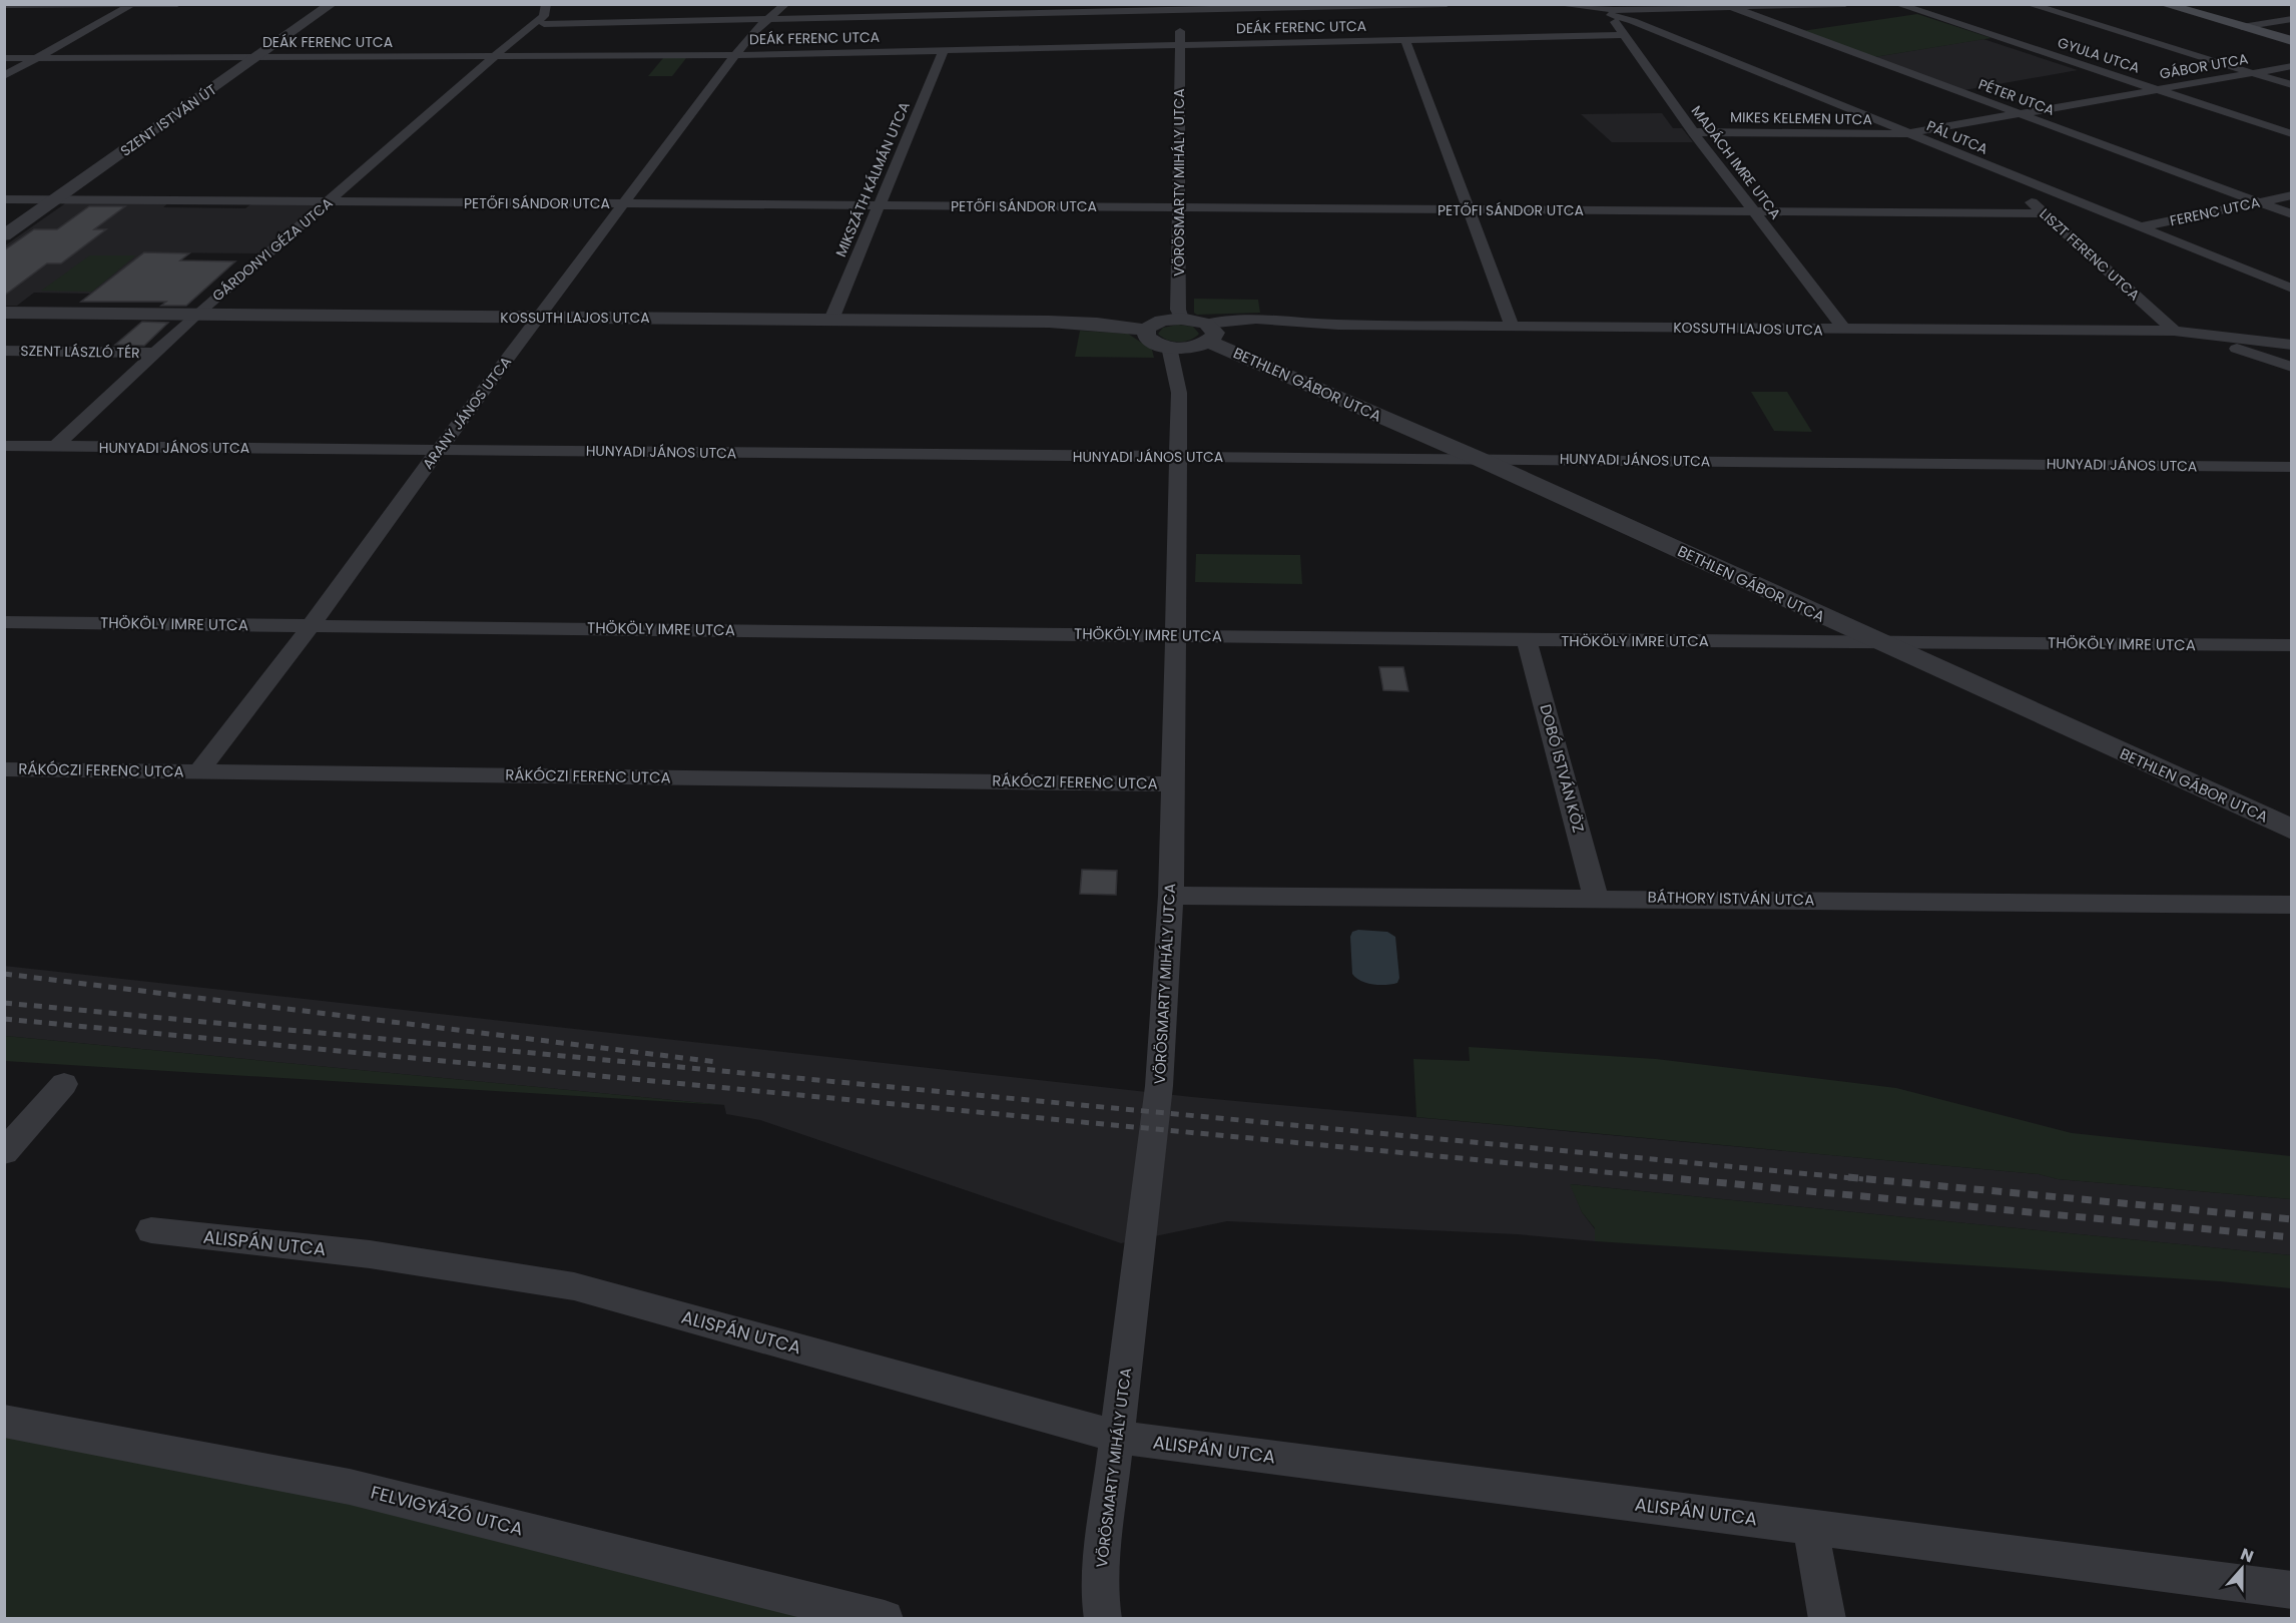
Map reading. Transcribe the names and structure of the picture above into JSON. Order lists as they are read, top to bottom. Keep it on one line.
{"streets":{"street":["DEÁK FERENC UTCA","GYULA UTCA","GÁBOR UTCA","PÉTER UTCA","MIKES KELEMEN UTCA","SZENT ISTVÁN ÚT","PÁL UTCA","MADÁCH IMRE UTCA","MIKSZÁTH KÁLMÁN UTCA","VÖRÖSMARTY MIHÁLY UTCA","PETŐFI SÁNDOR UTCA","FERENC UTCA","GÁRDONYI GÉZA UTCA","LISZT FERENC UTCA","KOSSUTH LAJOS UTCA","SZENT LÁSZLÓ TÉR","BETHLEN GÁBOR UTCA","ARANY JÁNOS UTCA","HUNYADI JÁNOS UTCA","THÖKÖLY IMRE UTCA","DOBÓ ISTVÁN KÖZ","RÁKÓCZI FERENC UTCA","BÁTHORY ISTVÁN UTCA","ALISPÁN UTCA","FELVIGYÁZÓ UTCA"]},"crossings":[["DEÁK FERENC UTCA","SZENT ISTVÁN ÚT"],["DEÁK FERENC UTCA","MADÁCH IMRE UTCA"],["DEÁK FERENC UTCA","MIKSZÁTH KÁLMÁN UTCA"],["DEÁK FERENC UTCA","VÖRÖSMARTY MIHÁLY UTCA"],["DEÁK FERENC UTCA","GÁRDONYI GÉZA UTCA"],["DEÁK FERENC UTCA","ARANY JÁNOS UTCA"],["GYULA UTCA","GÁBOR UTCA"],["GÁBOR UTCA","PÉTER UTCA"],["GÁBOR UTCA","MIKES KELEMEN UTCA"],["GÁBOR UTCA","PÁL UTCA"],["PÉTER UTCA","FERENC UTCA"],["MIKES KELEMEN UTCA","PÁL UTCA"],["MIKES KELEMEN UTCA","MADÁCH IMRE UTCA"],["SZENT ISTVÁN ÚT","PETŐFI SÁNDOR UTCA"],["PÁL UTCA","MADÁCH IMRE UTCA"],["PÁL UTCA","FERENC UTCA"],["PÁL UTCA","LISZT FERENC UTCA"],["MADÁCH IMRE UTCA","PETŐFI SÁNDOR UTCA"],["MADÁCH IMRE UTCA","KOSSUTH LAJOS UTCA"],["MIKSZÁTH KÁLMÁN UTCA","PETŐFI SÁNDOR UTCA"],["MIKSZÁTH KÁLMÁN UTCA","KOSSUTH LAJOS UTCA"],["VÖRÖSMARTY MIHÁLY UTCA","PETŐFI SÁNDOR UTCA"],["VÖRÖSMARTY MIHÁLY UTCA","BETHLEN GÁBOR UTCA"],["VÖRÖSMARTY MIHÁLY UTCA","HUNYADI JÁNOS UTCA"],["VÖRÖSMARTY MIHÁLY UTCA","THÖKÖLY IMRE UTCA"],["VÖRÖSMARTY MIHÁLY UTCA","RÁKÓCZI FERENC UTCA"],["VÖRÖSMARTY MIHÁLY UTCA","BÁTHORY ISTVÁN UTCA"],["VÖRÖSMARTY MIHÁLY UTCA","ALISPÁN UTCA"],["PETŐFI SÁNDOR UTCA","GÁRDONYI GÉZA UTCA"],["PETŐFI SÁNDOR UTCA","LISZT FERENC UTCA"],["PETŐFI SÁNDOR UTCA","ARANY JÁNOS UTCA"],["GÁRDONYI GÉZA UTCA","KOSSUTH LAJOS UTCA"],["GÁRDONYI GÉZA UTCA","SZENT LÁSZLÓ TÉR"],["GÁRDONYI GÉZA UTCA","HUNYADI JÁNOS UTCA"],["LISZT FERENC UTCA","KOSSUTH LAJOS UTCA"],["KOSSUTH LAJOS UTCA","BETHLEN GÁBOR UTCA"],["KOSSUTH LAJOS UTCA","ARANY JÁNOS UTCA"],["BETHLEN GÁBOR UTCA","HUNYADI JÁNOS UTCA"],["BETHLEN GÁBOR UTCA","THÖKÖLY IMRE UTCA"],["ARANY JÁNOS UTCA","HUNYADI JÁNOS UTCA"],["ARANY JÁNOS UTCA","THÖKÖLY IMRE UTCA"],["ARANY JÁNOS UTCA","RÁKÓCZI FERENC UTCA"],["THÖKÖLY IMRE UTCA","DOBÓ ISTVÁN KÖZ"],["DOBÓ ISTVÁN KÖZ","BÁTHORY ISTVÁN UTCA"]],"north":"top"}
